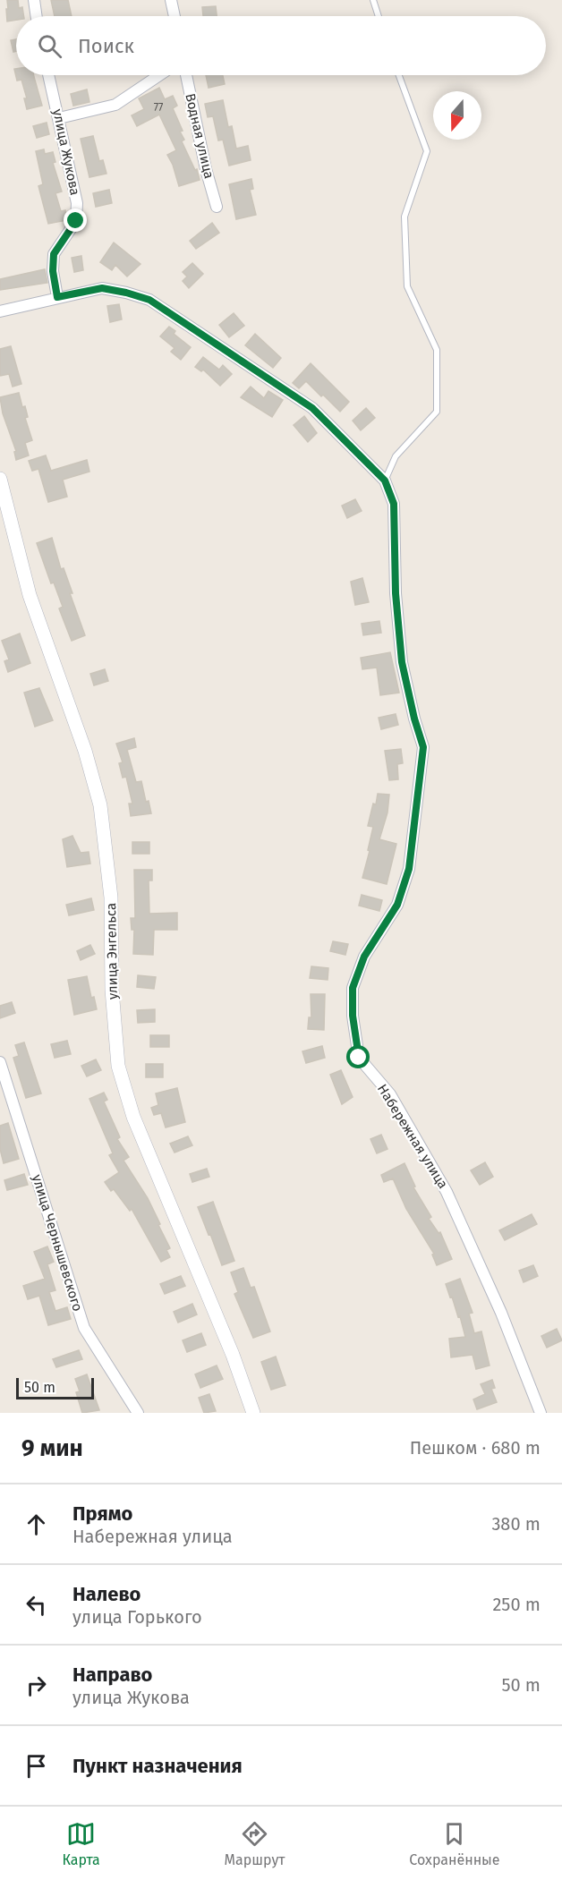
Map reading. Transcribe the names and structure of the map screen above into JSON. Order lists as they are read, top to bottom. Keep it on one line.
{"streets":{"street":["Водная улица","улица Жукова","улица Энгельса","Набережная улица","улица Чернышевского"]},"house_numbers":["77"],"scale_bar":"50 m","north":"bottom","page":{"search":"Поиск","scale":"50 m","heading":["9 мин","Пешком · 680 m"],"list":[["Прямо","Набережная улица","380 m"],["Налево","улица Горького","250 m"],["Направо","улица Жукова","50 m"],"Пункт назначения"],"nav":["Карта","Маршрут","Сохранённые"]}}
